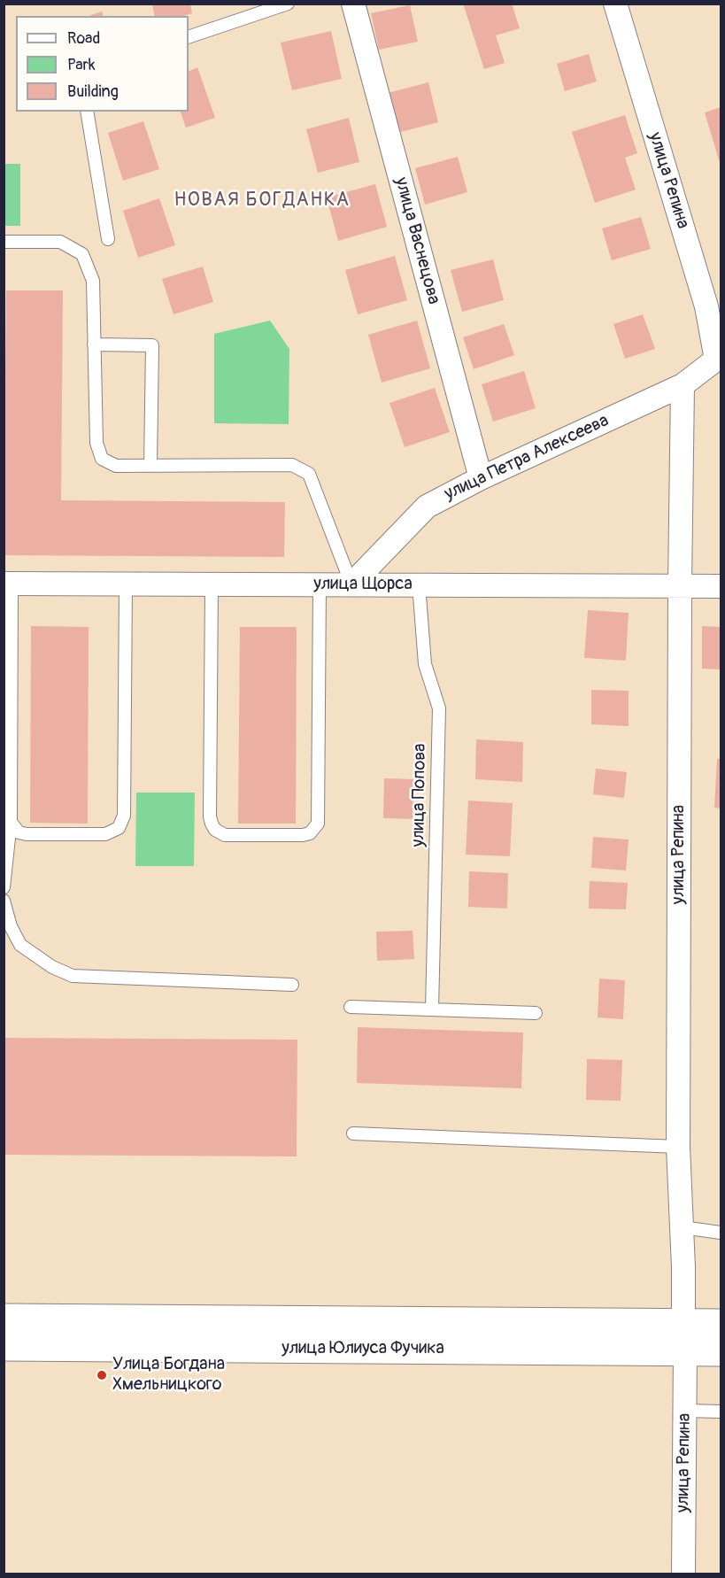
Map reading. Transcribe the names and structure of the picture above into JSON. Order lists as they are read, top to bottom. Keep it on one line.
{"streets":{"main road":["улица Юлиуса Фучика"],"street":["улица Репина","улица Васнецова","улица Петра Алексеева","улица Щорса"],"lane":["улица Попова"]},"crossings":[["улица Репина","улица Петра Алексеева"],["улица Репина","улица Щорса"],["улица Репина","улица Юлиуса Фучика"],["улица Васнецова","улица Петра Алексеева"],["улица Петра Алексеева","улица Щорса"],["улица Щорса","улица Попова"]],"districts":["НОВАЯ БОГДАНКА"],"places":["Улица Богдана Хмельницкого"],"legend":["Road","Park","Building"]}
